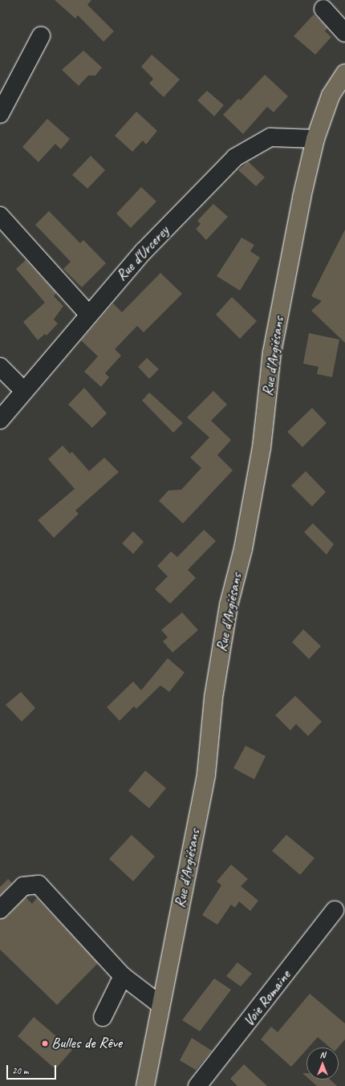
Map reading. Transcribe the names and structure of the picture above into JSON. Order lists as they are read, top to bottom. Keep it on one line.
{"streets":{"main road":["Rue d'Argiésans"],"street":["Rue d'Urcerey","Voie Romaine"]},"crossings":[["Rue d'Urcerey","Rue d'Argiésans"]],"places":["Bulles de Rêve"],"scale_bar":"20 m","north":"top"}
